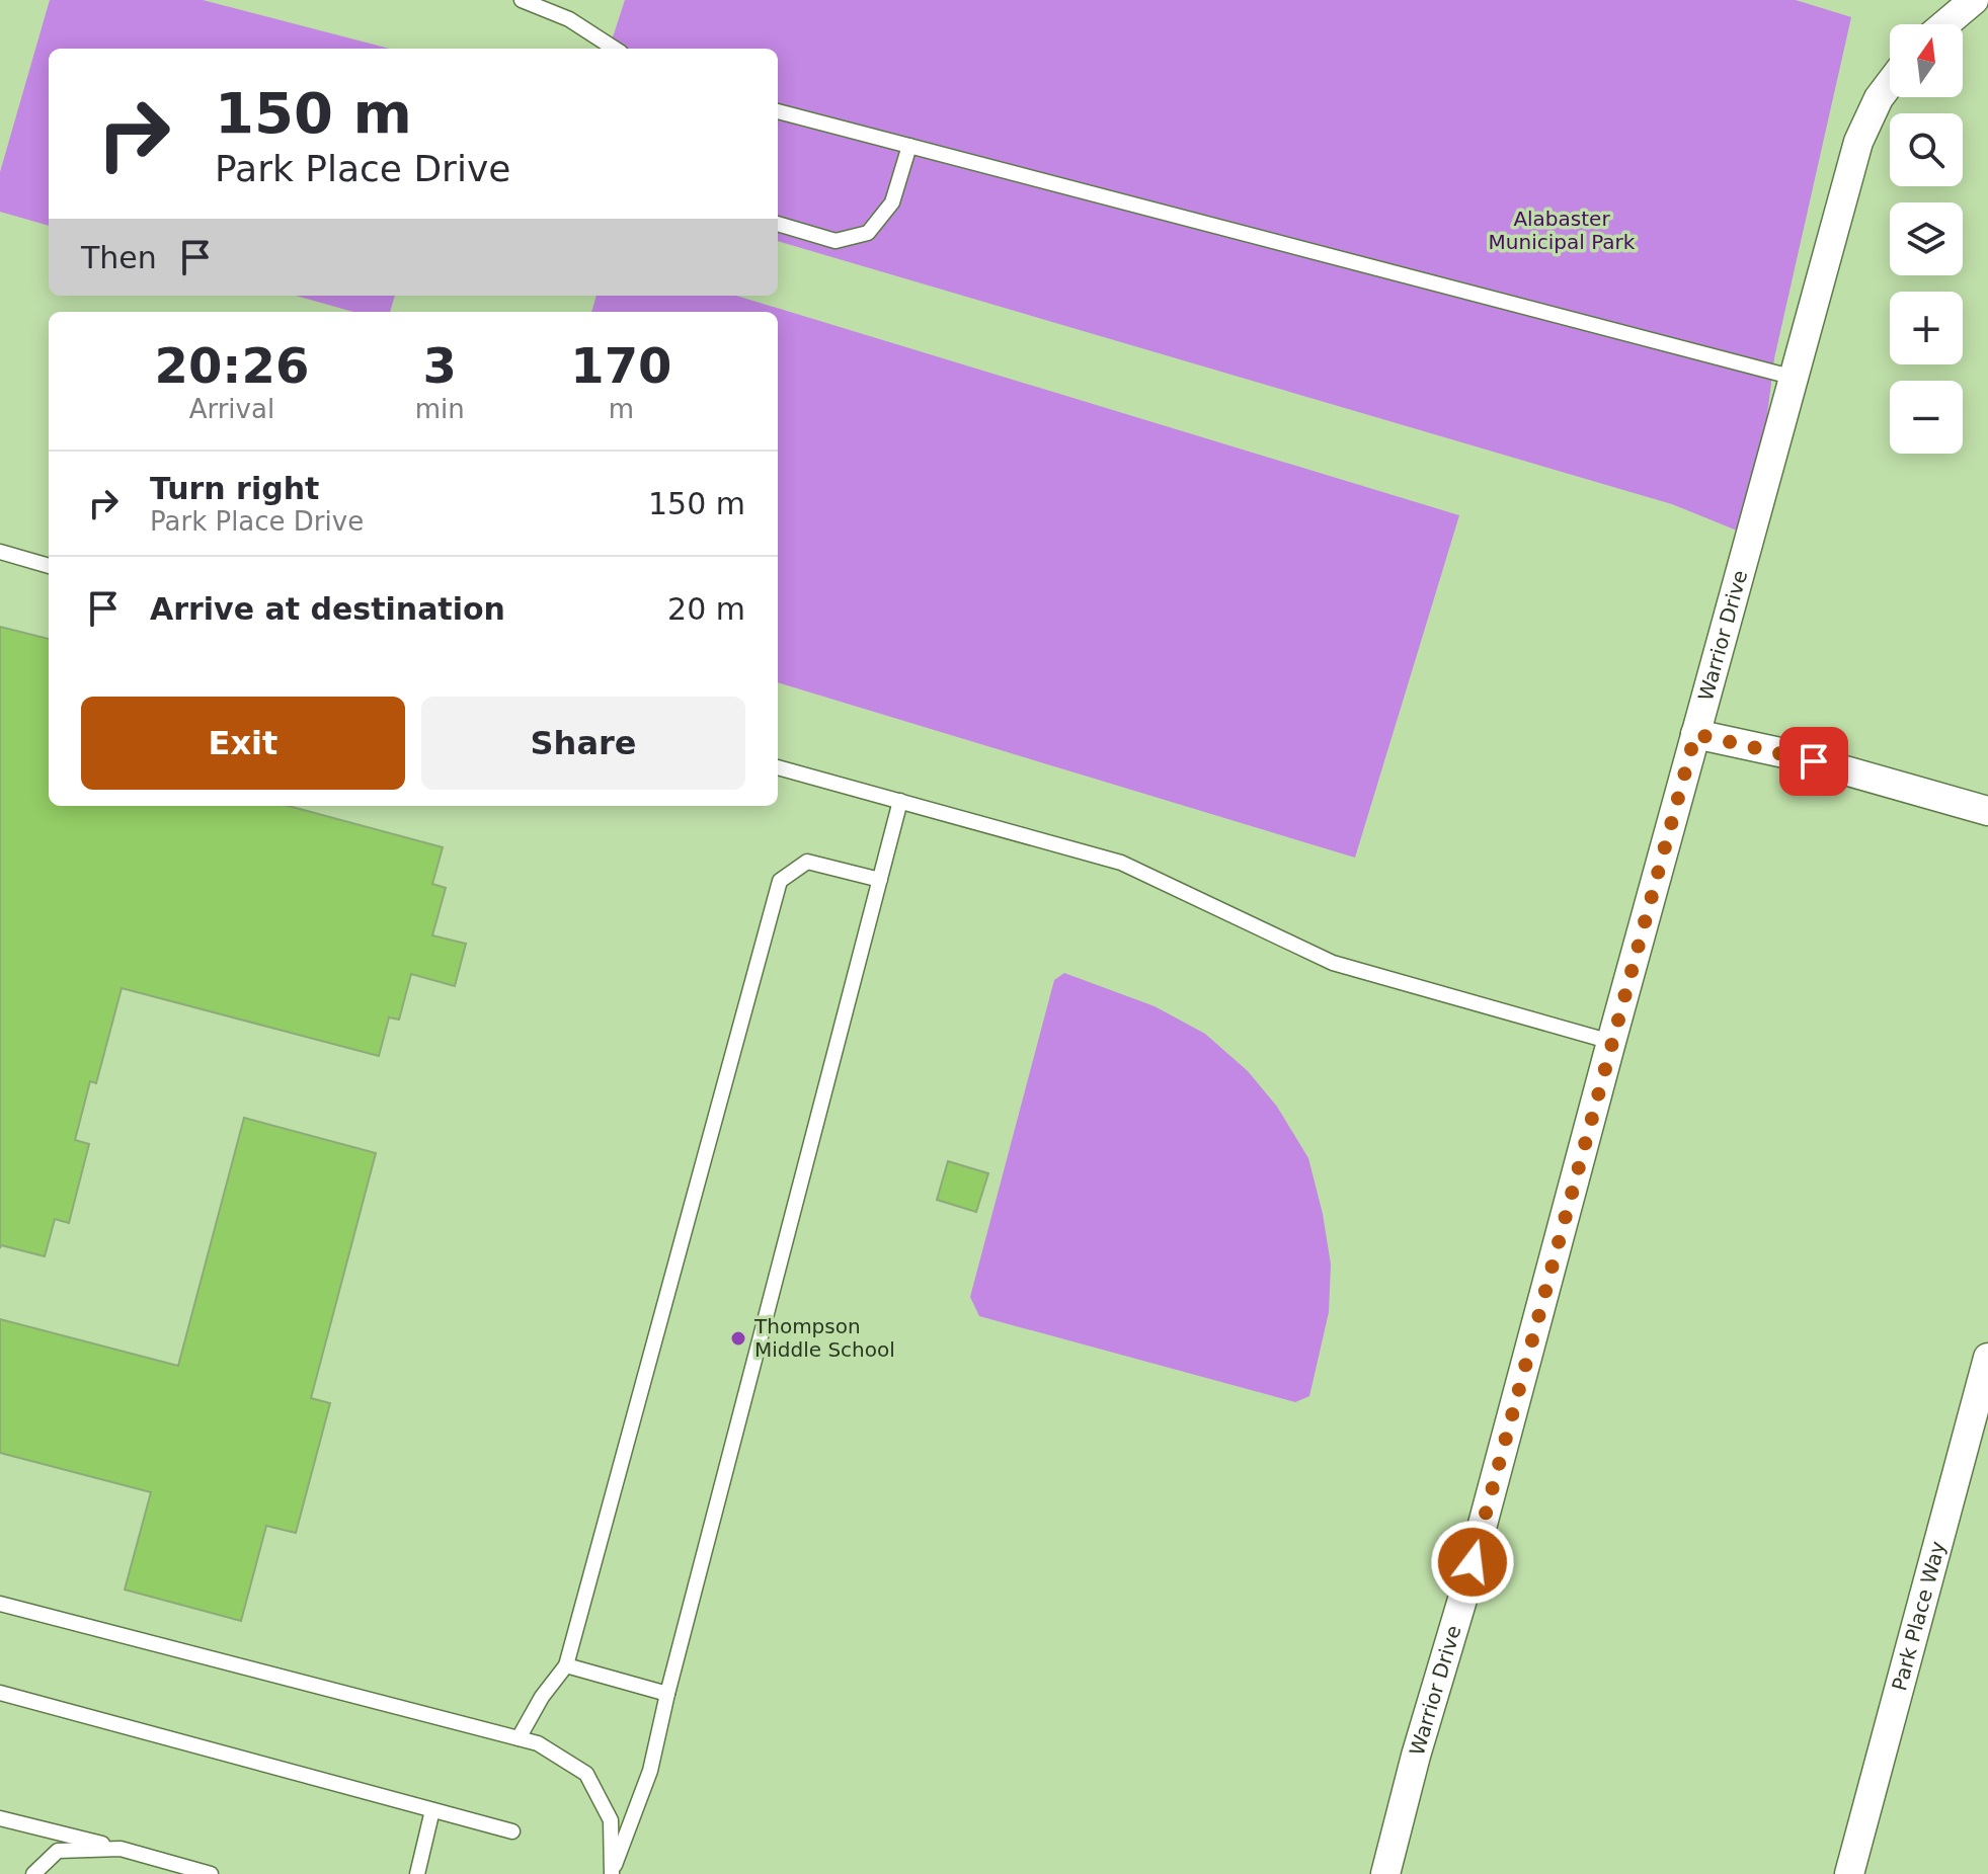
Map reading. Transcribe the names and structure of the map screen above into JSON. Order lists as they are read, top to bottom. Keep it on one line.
{"streets":{"street":["Warrior Drive","Park Place Way"]},"parks":["Alabaster Municipal Park"],"places":["Thompson Middle School"],"north":"top","page":{"map_buttons":["+","−"],"turn":["150 m","Park Place Drive"],"then":"Then","eta":["20:26","Arrival","3","min","170","m"],"list":[{"name":"Turn right","note":"Park Place Drive","value":"150 m"},{"name":"Arrive at destination","value":"20 m"}],"buttons":["Exit","Share"]}}
